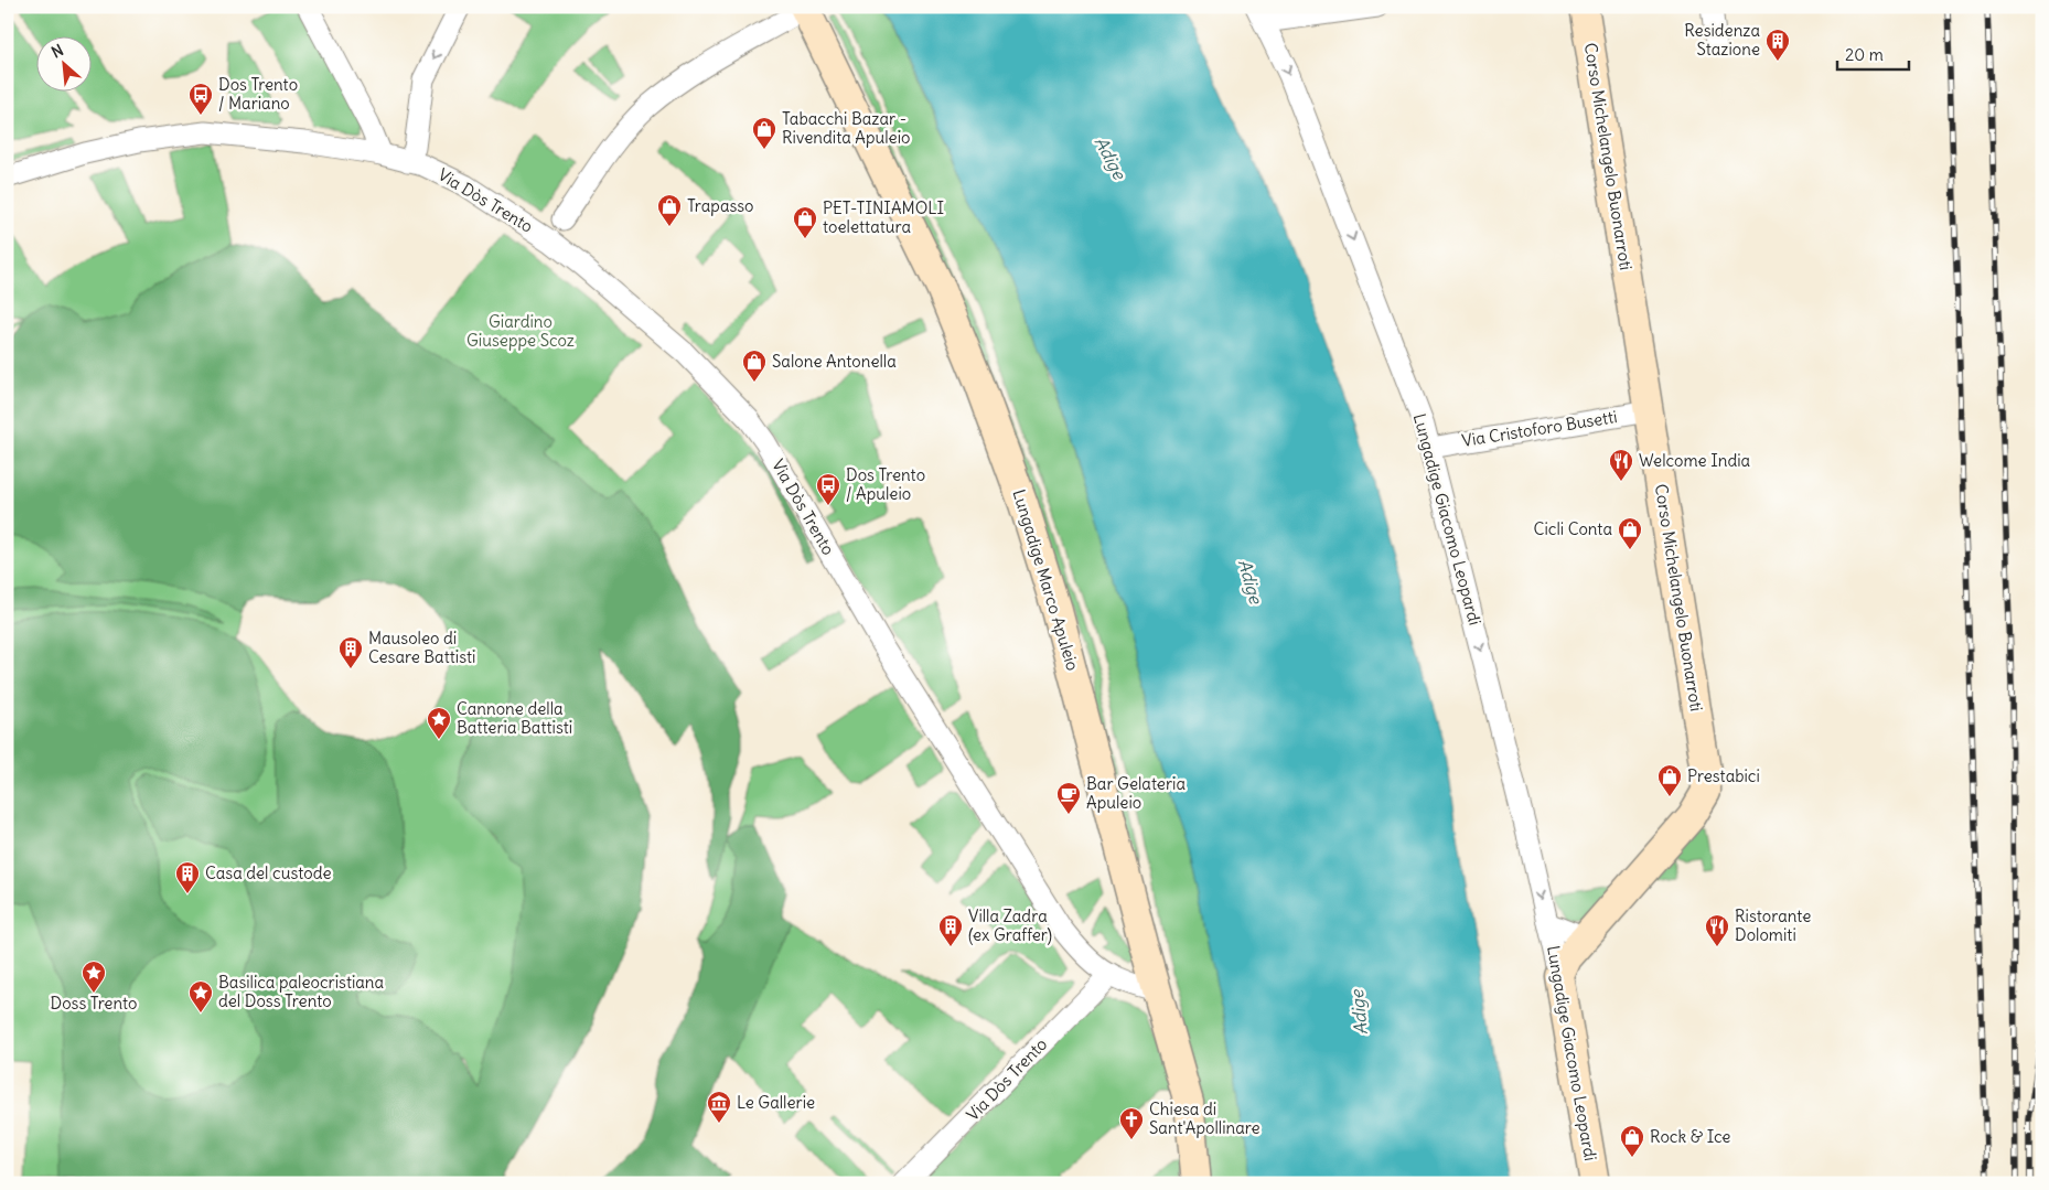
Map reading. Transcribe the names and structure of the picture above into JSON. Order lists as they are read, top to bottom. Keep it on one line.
{"streets":{"street":["Corso Michelangelo Buonarroti","Via Dòs Trento","Via Cristoforo Busetti","Lungadige Giacomo Leopardi","Lungadige Marco Apuleio"]},"crossings":[["Corso Michelangelo Buonarroti","Via Cristoforo Busetti"],["Corso Michelangelo Buonarroti","Lungadige Giacomo Leopardi"],["Via Dòs Trento","Lungadige Marco Apuleio"],["Via Cristoforo Busetti","Lungadige Giacomo Leopardi"]],"one_way":["Lungadige Giacomo Leopardi"],"water":["Adige"],"parks":["Giardino Giuseppe Scoz"],"places":{"building":["Residenza Stazione","Mausoleo di Cesare Battisti","Casa del custode","Villa Zadra (ex Graffer)"],"bus stop":["Dos Trento / Mariano","Dos Trento / Apuleio"],"shop":["Tabacchi Bazar - Rivendita Apuleio","Trapasso","PET-TINIAMOLI toelettatura","Salone Antonella","Cicli Conta","Prestabici","Rock & Ice"],"restaurant":["Welcome India","Ristorante Dolomiti"],"place":["Cannone della Batteria Battisti","Doss Trento","Basilica paleocristiana del Doss Trento"],"cafe":["Bar Gelateria Apuleio"],"museum":["Le Gallerie"],"church":["Chiesa di Sant'Apollinare"]},"scale_bar":"20 m","north":"top left"}
